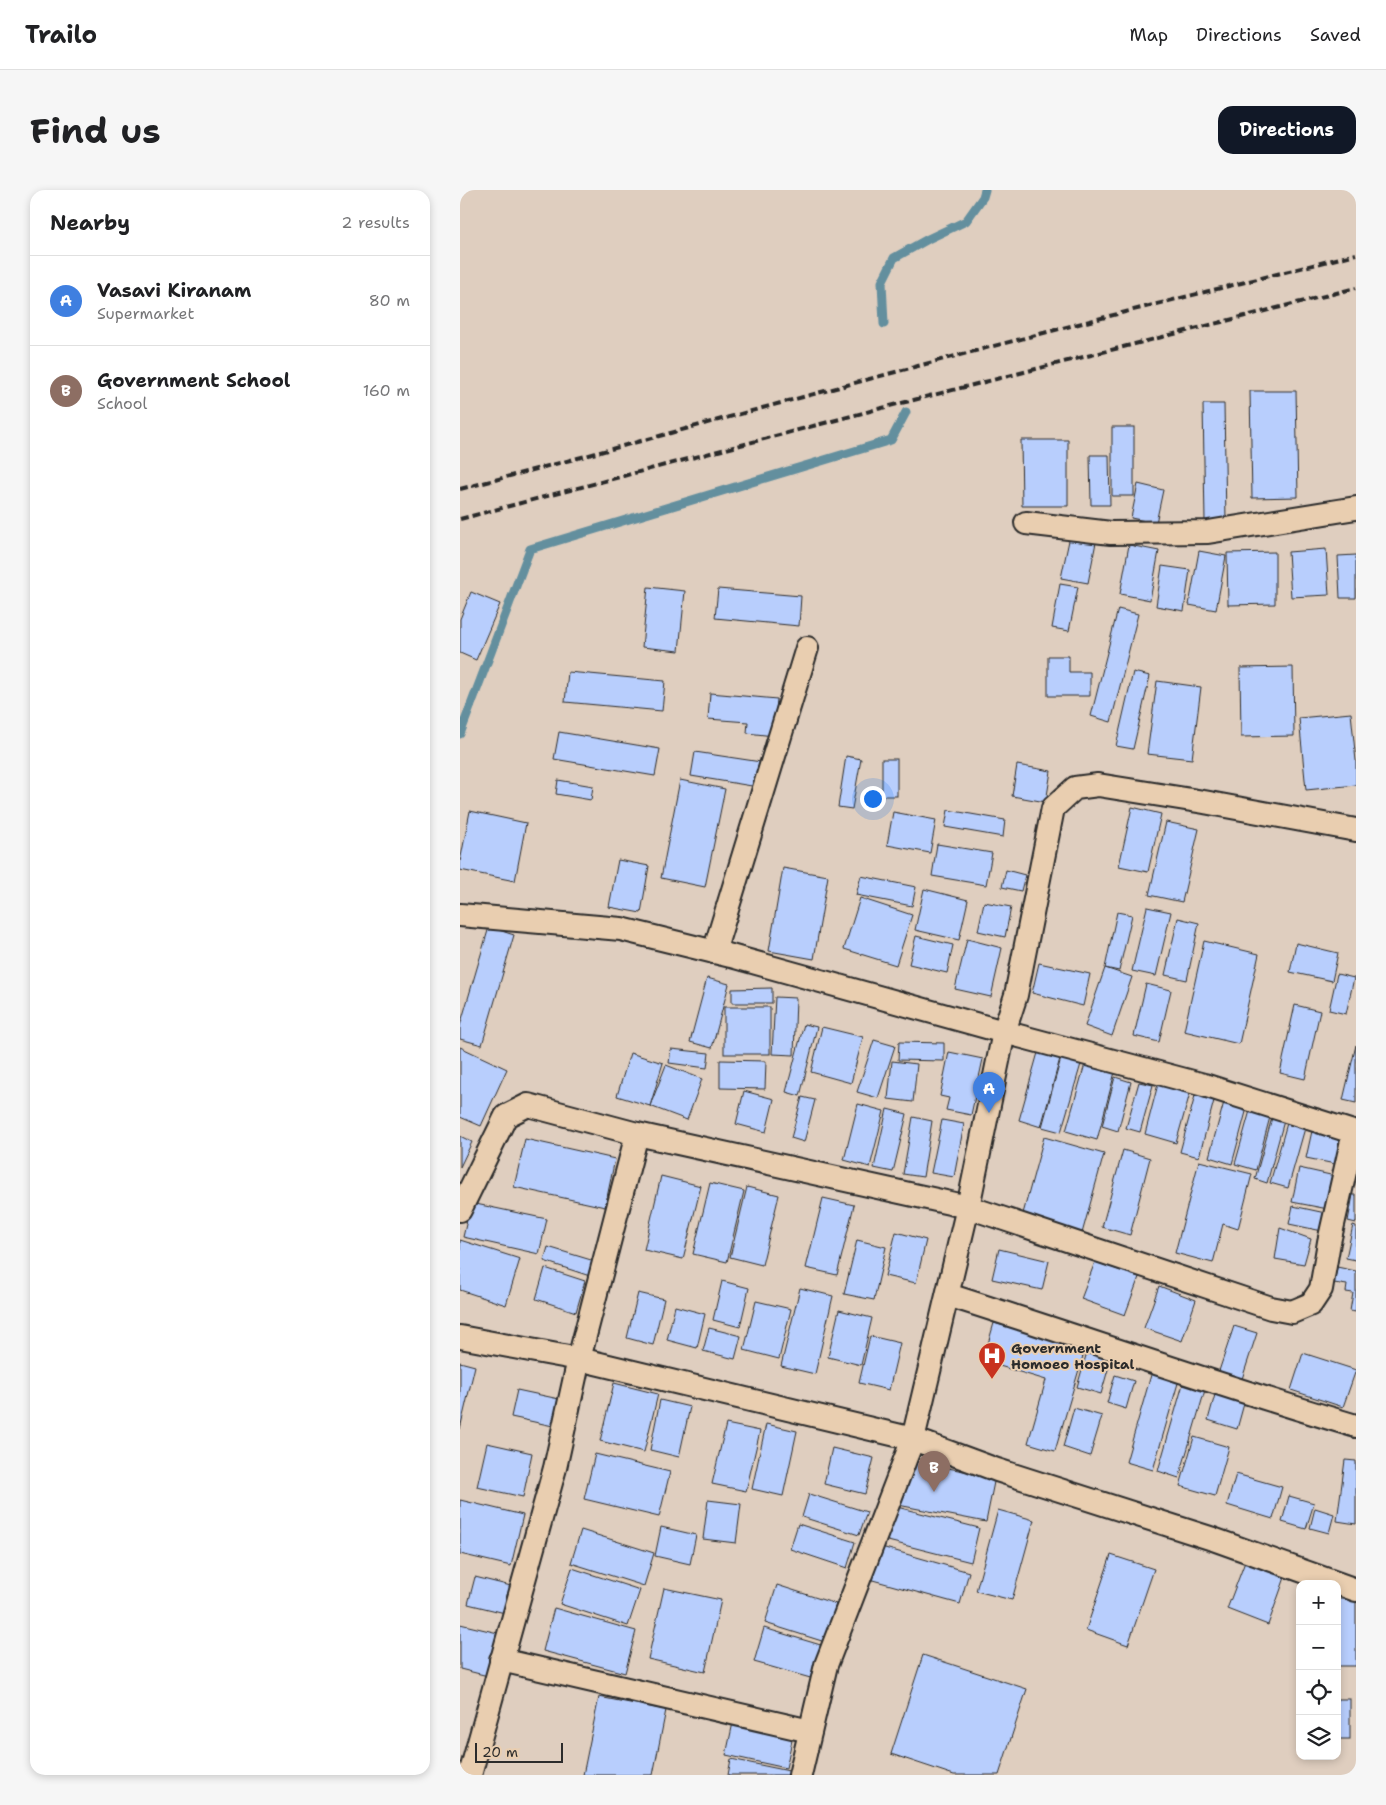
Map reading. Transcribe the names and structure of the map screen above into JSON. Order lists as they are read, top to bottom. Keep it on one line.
{"places":{"hospital":["Government Homoeo Hospital"]},"scale_bar":"20 m","page":{"header":"Trailo","nav":["Map","Directions","Saved"],"buttons":"Directions","title":"Find us","heading":["Nearby","2 results"],"list":[{"mark":"A","name":"Vasavi Kiranam","note":"Supermarket","value":"80 m"},{"mark":"B","name":"Government School","note":"School","value":"160 m"}],"pins":["A","B"],"map_buttons":["+","−"],"scale":"20 m"}}
